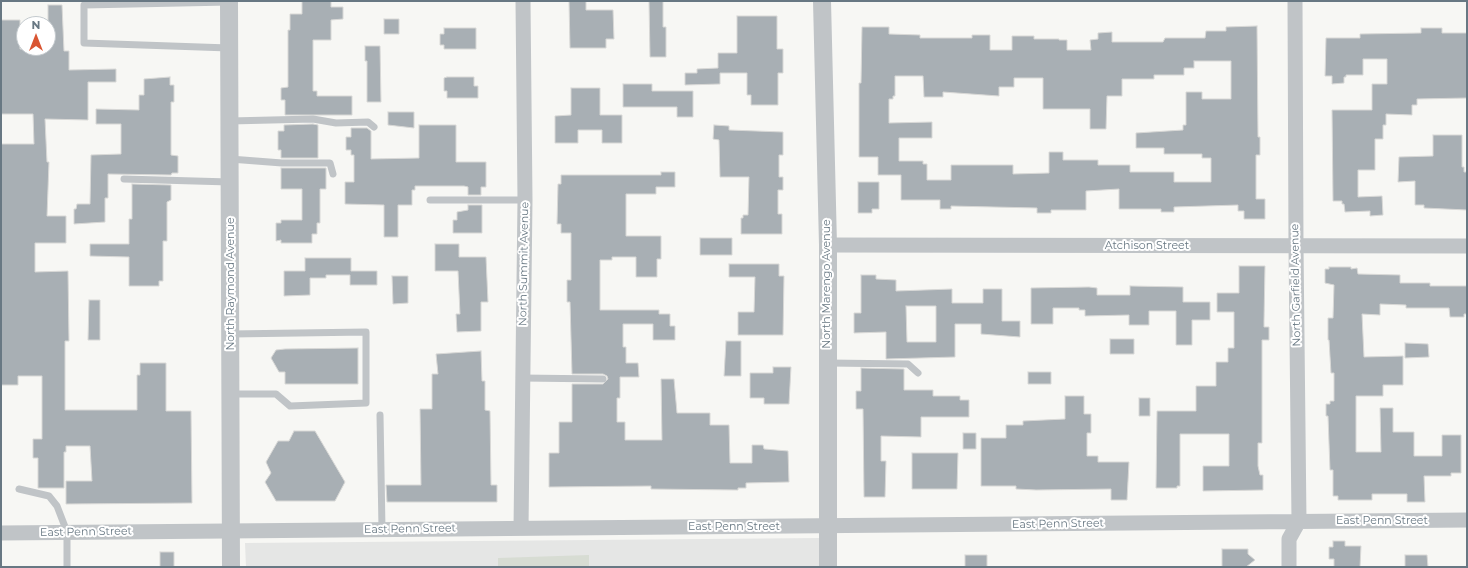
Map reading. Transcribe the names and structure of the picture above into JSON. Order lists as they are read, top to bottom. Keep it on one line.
{"streets":{"street":["Atchison Street","North Summit Avenue","North Raymond Avenue","North Marengo Avenue","North Garfield Avenue","East Penn Street"]},"crossings":[["Atchison Street","North Marengo Avenue"],["Atchison Street","North Garfield Avenue"],["North Summit Avenue","East Penn Street"],["North Raymond Avenue","East Penn Street"],["North Marengo Avenue","East Penn Street"],["North Garfield Avenue","East Penn Street"]],"north":"top"}
